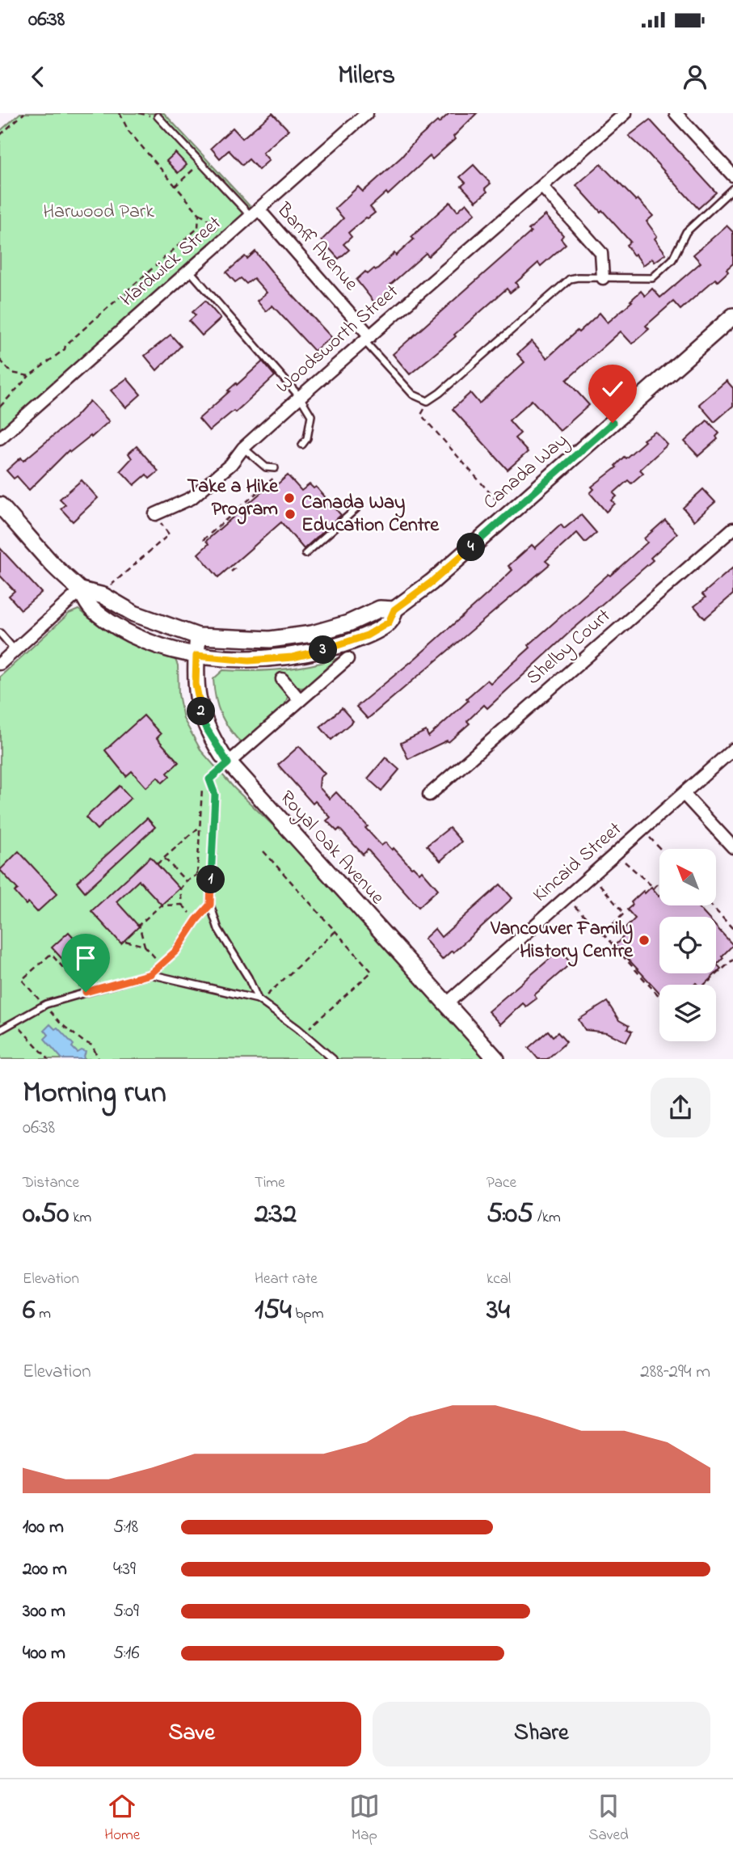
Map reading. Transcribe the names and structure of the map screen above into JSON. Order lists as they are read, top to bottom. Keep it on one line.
{"streets":{"main road":["Canada Way","Royal Oak Avenue"],"street":["Banff Avenue","Hardwick Street","Woodsworth Street","Shelby Court","Kincaid Street"]},"crossings":[["Banff Avenue","Hardwick Street"],["Banff Avenue","Woodsworth Street"],["Canada Way","Royal Oak Avenue"],["Royal Oak Avenue","Kincaid Street"]],"parks":["Harwood Park"],"places":["Take a Hike Program","Canada Way Education Centre","Vancouver Family History Centre"],"north":"top left","page":{"status":"06:38","header":"Milers","pins":["4","3","2","1"],"heading":["Morning run","06:38"],"stats":[["Distance","0.50 km"],["Time","2:32"],["Pace","5:05 /km"],["Elevation","6 m"],["Heart rate","154 bpm"],["kcal","34"]],"chart":["Elevation","288–294 m"],"list":[{"name":"100 m","note":"5:18"},{"name":"200 m","note":"4:39"},{"name":"300 m","note":"5:09"},{"name":"400 m","note":"5:16"}],"buttons":["Save","Share"],"tabs":["Home","Map","Saved"]}}
